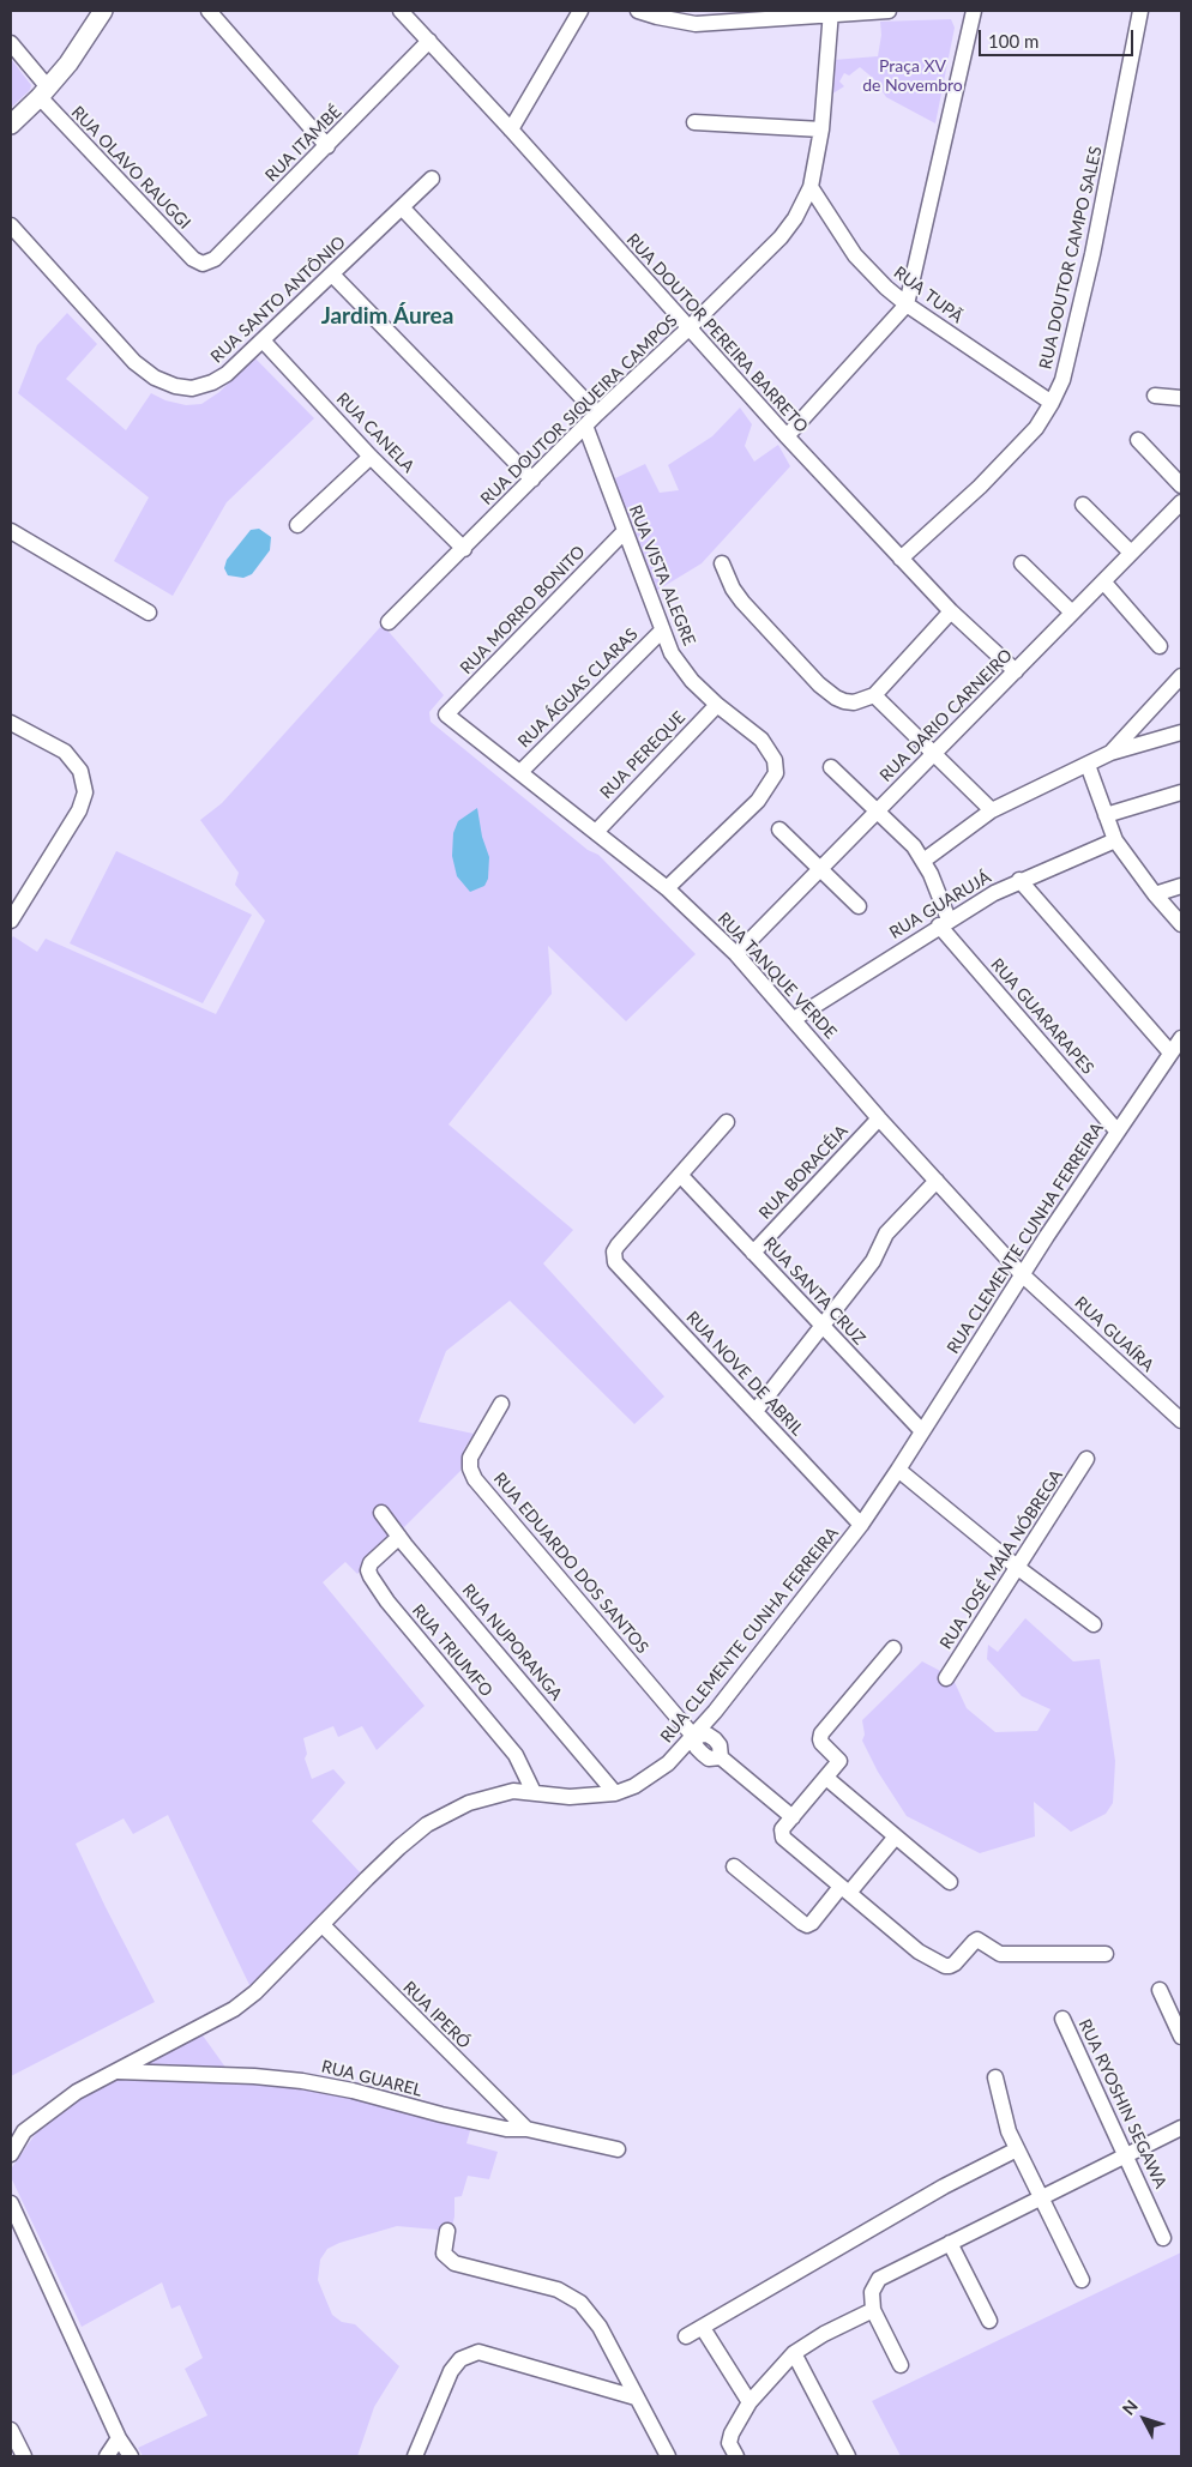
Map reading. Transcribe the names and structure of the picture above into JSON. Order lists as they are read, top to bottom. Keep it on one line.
{"streets":{"street":["RUA ITAMBÉ","RUA OLAVO RAUGGI","RUA DOUTOR CAMPO SALES","RUA TUPÃ","RUA SANTO ANTÔNIO","RUA DOUTOR PEREIRA BARRETO","RUA DOUTOR SIQUEIRA CAMPOS","RUA CANELA","RUA VISTA ALEGRE","RUA MORRO BONITO","RUA ÁGUAS CLARAS","RUA DARIO CARNEIRO","RUA PEREQUE","RUA GUARUJÁ","RUA TANQUE VERDE","RUA GUARARAPES","RUA BORACÉIA","RUA CLEMENTE CUNHA FERREIRA","RUA SANTA CRUZ","RUA GUAÍRA","RUA NOVE DE ABRIL","RUA JOSÉ MAIA NÓBREGA","RUA EDUARDO DOS SANTOS","RUA NUPORANGA","RUA TRIUMFO","RUA IPERÓ","RUA GUAREL","RUA RYOSHIN SEGAWA"]},"crossings":[["RUA ITAMBÉ","RUA OLAVO RAUGGI"],["RUA ITAMBÉ","RUA DOUTOR PEREIRA BARRETO"],["RUA DOUTOR CAMPO SALES","RUA TUPÃ"],["RUA DOUTOR CAMPO SALES","RUA DOUTOR PEREIRA BARRETO"],["RUA TUPÃ","RUA DOUTOR SIQUEIRA CAMPOS"],["RUA SANTO ANTÔNIO","RUA CANELA"],["RUA DOUTOR PEREIRA BARRETO","RUA DOUTOR SIQUEIRA CAMPOS"],["RUA DOUTOR PEREIRA BARRETO","RUA DARIO CARNEIRO"],["RUA DOUTOR SIQUEIRA CAMPOS","RUA CANELA"],["RUA DOUTOR SIQUEIRA CAMPOS","RUA VISTA ALEGRE"],["RUA VISTA ALEGRE","RUA MORRO BONITO"],["RUA VISTA ALEGRE","RUA ÁGUAS CLARAS"],["RUA VISTA ALEGRE","RUA PEREQUE"],["RUA VISTA ALEGRE","RUA TANQUE VERDE"],["RUA MORRO BONITO","RUA TANQUE VERDE"],["RUA ÁGUAS CLARAS","RUA TANQUE VERDE"],["RUA DARIO CARNEIRO","RUA TANQUE VERDE"],["RUA DARIO CARNEIRO","RUA GUARARAPES"],["RUA PEREQUE","RUA TANQUE VERDE"],["RUA GUARUJÁ","RUA TANQUE VERDE"],["RUA GUARUJÁ","RUA GUARARAPES"],["RUA TANQUE VERDE","RUA BORACÉIA"],["RUA TANQUE VERDE","RUA CLEMENTE CUNHA FERREIRA"],["RUA TANQUE VERDE","RUA GUAÍRA"],["RUA GUARARAPES","RUA CLEMENTE CUNHA FERREIRA"],["RUA BORACÉIA","RUA SANTA CRUZ"],["RUA CLEMENTE CUNHA FERREIRA","RUA SANTA CRUZ"],["RUA CLEMENTE CUNHA FERREIRA","RUA GUAÍRA"],["RUA CLEMENTE CUNHA FERREIRA","RUA NOVE DE ABRIL"],["RUA CLEMENTE CUNHA FERREIRA","RUA EDUARDO DOS SANTOS"],["RUA CLEMENTE CUNHA FERREIRA","RUA NUPORANGA"],["RUA CLEMENTE CUNHA FERREIRA","RUA TRIUMFO"],["RUA CLEMENTE CUNHA FERREIRA","RUA IPERÓ"],["RUA CLEMENTE CUNHA FERREIRA","RUA GUAREL"],["RUA SANTA CRUZ","RUA NOVE DE ABRIL"],["RUA NUPORANGA","RUA TRIUMFO"],["RUA IPERÓ","RUA GUAREL"]],"districts":["Jardim Áurea"],"parks":["Praça XV de Novembro"],"scale_bar":"100 m","north":"top left"}
